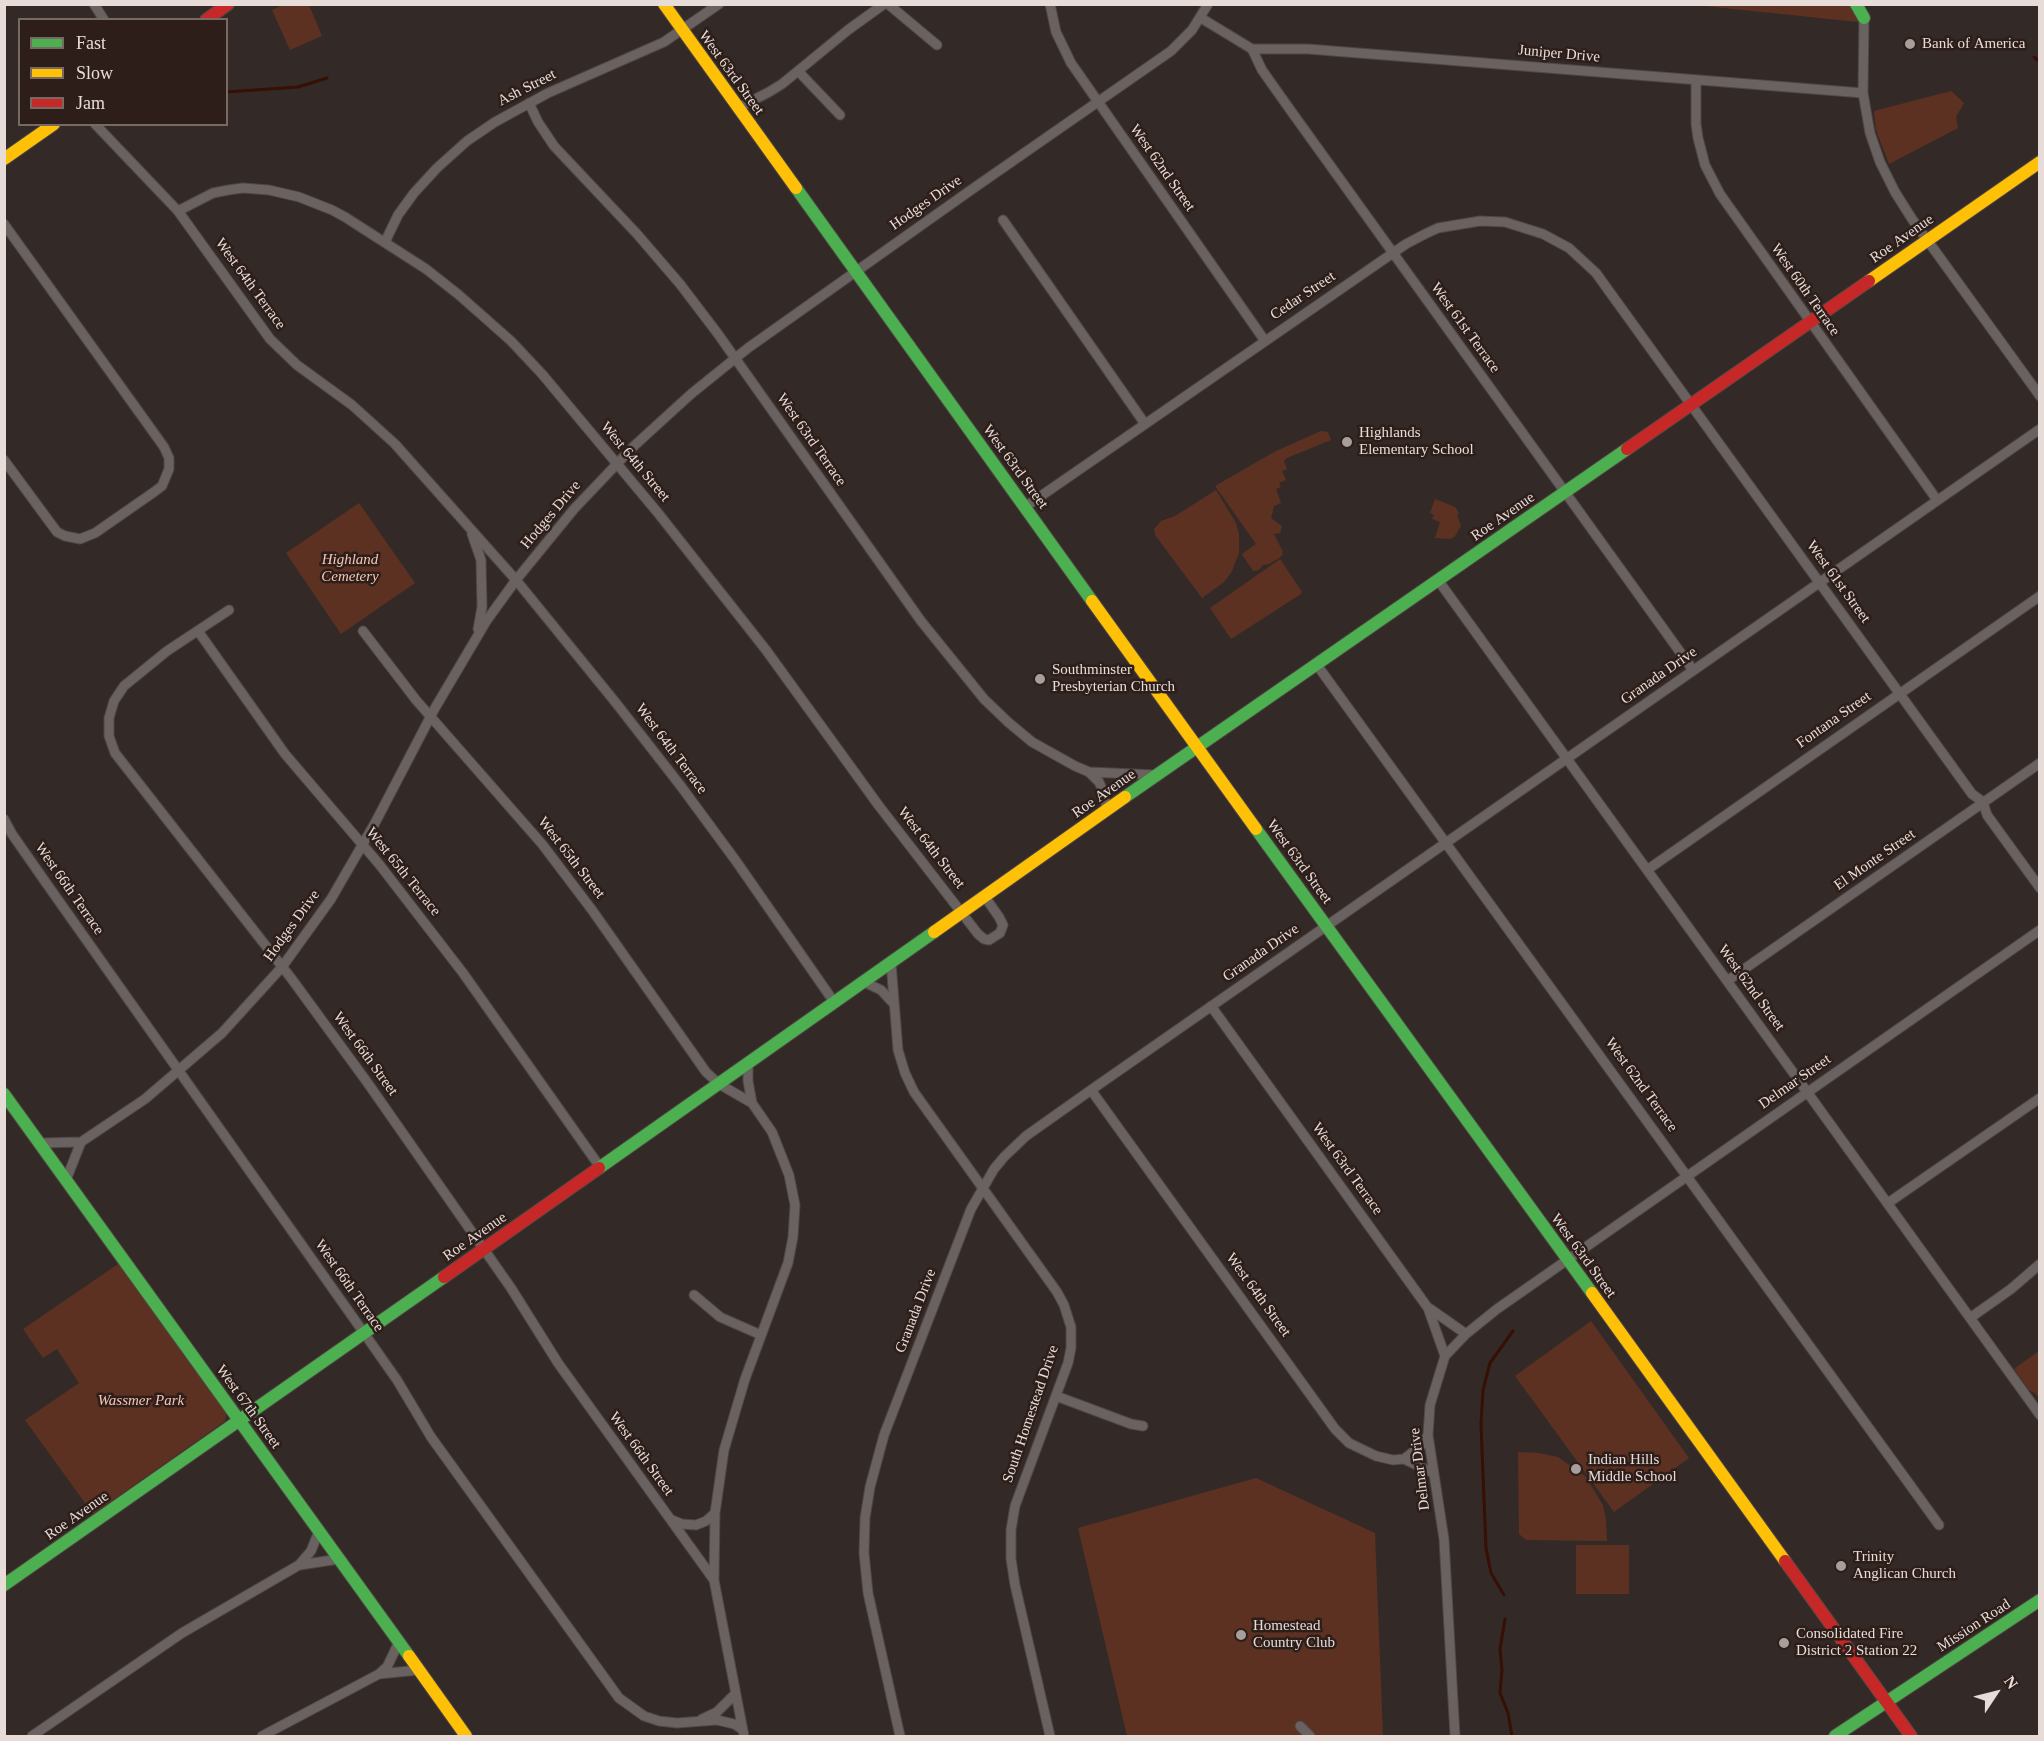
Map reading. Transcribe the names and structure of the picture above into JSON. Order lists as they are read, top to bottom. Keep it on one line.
{"streets":{"main road":["West 63rd Street","Roe Avenue","West 67th Street","Mission Road"],"street":["Juniper Drive","Ash Street","West 62nd Street","Hodges Drive","West 64th Terrace","West 60th Terrace","Cedar Street","West 61st Terrace","West 63rd Terrace","West 64th Street","West 61st Street","Granada Drive","Fontana Street","West 65th Street","El Monte Street","West 65th Terrace","West 66th Terrace","West 66th Street","Delmar Street","West 62nd Terrace","South Homestead Drive","Delmar Drive"]},"crossings":[["Juniper Drive","West 60th Terrace"],["Juniper Drive","West 61st Terrace"],["West 63rd Street","Ash Street"],["West 63rd Street","Hodges Drive"],["West 63rd Street","Roe Avenue"],["West 63rd Street","Cedar Street"],["West 63rd Street","Granada Drive"],["West 63rd Street","Delmar Street"],["West 63rd Street","Delmar Drive"],["West 63rd Street","Mission Road"],["Ash Street","West 63rd Terrace"],["Ash Street","West 64th Street"],["West 62nd Street","Hodges Drive"],["West 62nd Street","Roe Avenue"],["West 62nd Street","Cedar Street"],["West 62nd Street","Granada Drive"],["West 62nd Street","Fontana Street"],["West 62nd Street","El Monte Street"],["West 62nd Street","Delmar Street"],["Hodges Drive","West 64th Terrace"],["Hodges Drive","West 61st Terrace"],["Hodges Drive","West 63rd Terrace"],["Hodges Drive","West 64th Street"],["Hodges Drive","West 65th Street"],["Hodges Drive","West 65th Terrace"],["Hodges Drive","West 66th Terrace"],["Hodges Drive","West 66th Street"],["Roe Avenue","West 64th Terrace"],["Roe Avenue","West 60th Terrace"],["Roe Avenue","West 61st Terrace"],["Roe Avenue","West 63rd Terrace"],["Roe Avenue","West 64th Street"],["Roe Avenue","West 61st Street"],["Roe Avenue","West 65th Street"],["Roe Avenue","West 65th Terrace"],["Roe Avenue","West 66th Terrace"],["Roe Avenue","West 66th Street"],["Roe Avenue","West 62nd Terrace"],["Roe Avenue","West 67th Street"],["Roe Avenue","South Homestead Drive"],["West 64th Terrace","West 64th Street"],["West 60th Terrace","Granada Drive"],["Cedar Street","West 61st Terrace"],["Cedar Street","West 61st Street"],["West 61st Terrace","Granada Drive"],["West 63rd Terrace","Granada Drive"],["West 63rd Terrace","Delmar Drive"],["West 64th Street","Granada Drive"],["West 64th Street","Delmar Drive"],["West 61st Street","Granada Drive"],["West 61st Street","Fontana Street"],["West 61st Street","El Monte Street"],["Granada Drive","West 62nd Terrace"],["Granada Drive","South Homestead Drive"],["West 65th Street","West 66th Street"],["West 65th Terrace","West 66th Street"],["West 66th Terrace","West 66th Street"],["Delmar Street","West 62nd Terrace"],["Delmar Street","Delmar Drive"]],"parks":["Highland Cemetery","Wassmer Park"],"places":["Bank of America","Highlands Elementary School","Southminster Presbyterian Church","Indian Hills Middle School","Trinity Anglican Church","Homestead Country Club","Consolidated Fire District 2 Station 22"],"legend":["Fast","Slow","Jam"],"north":"top right"}
